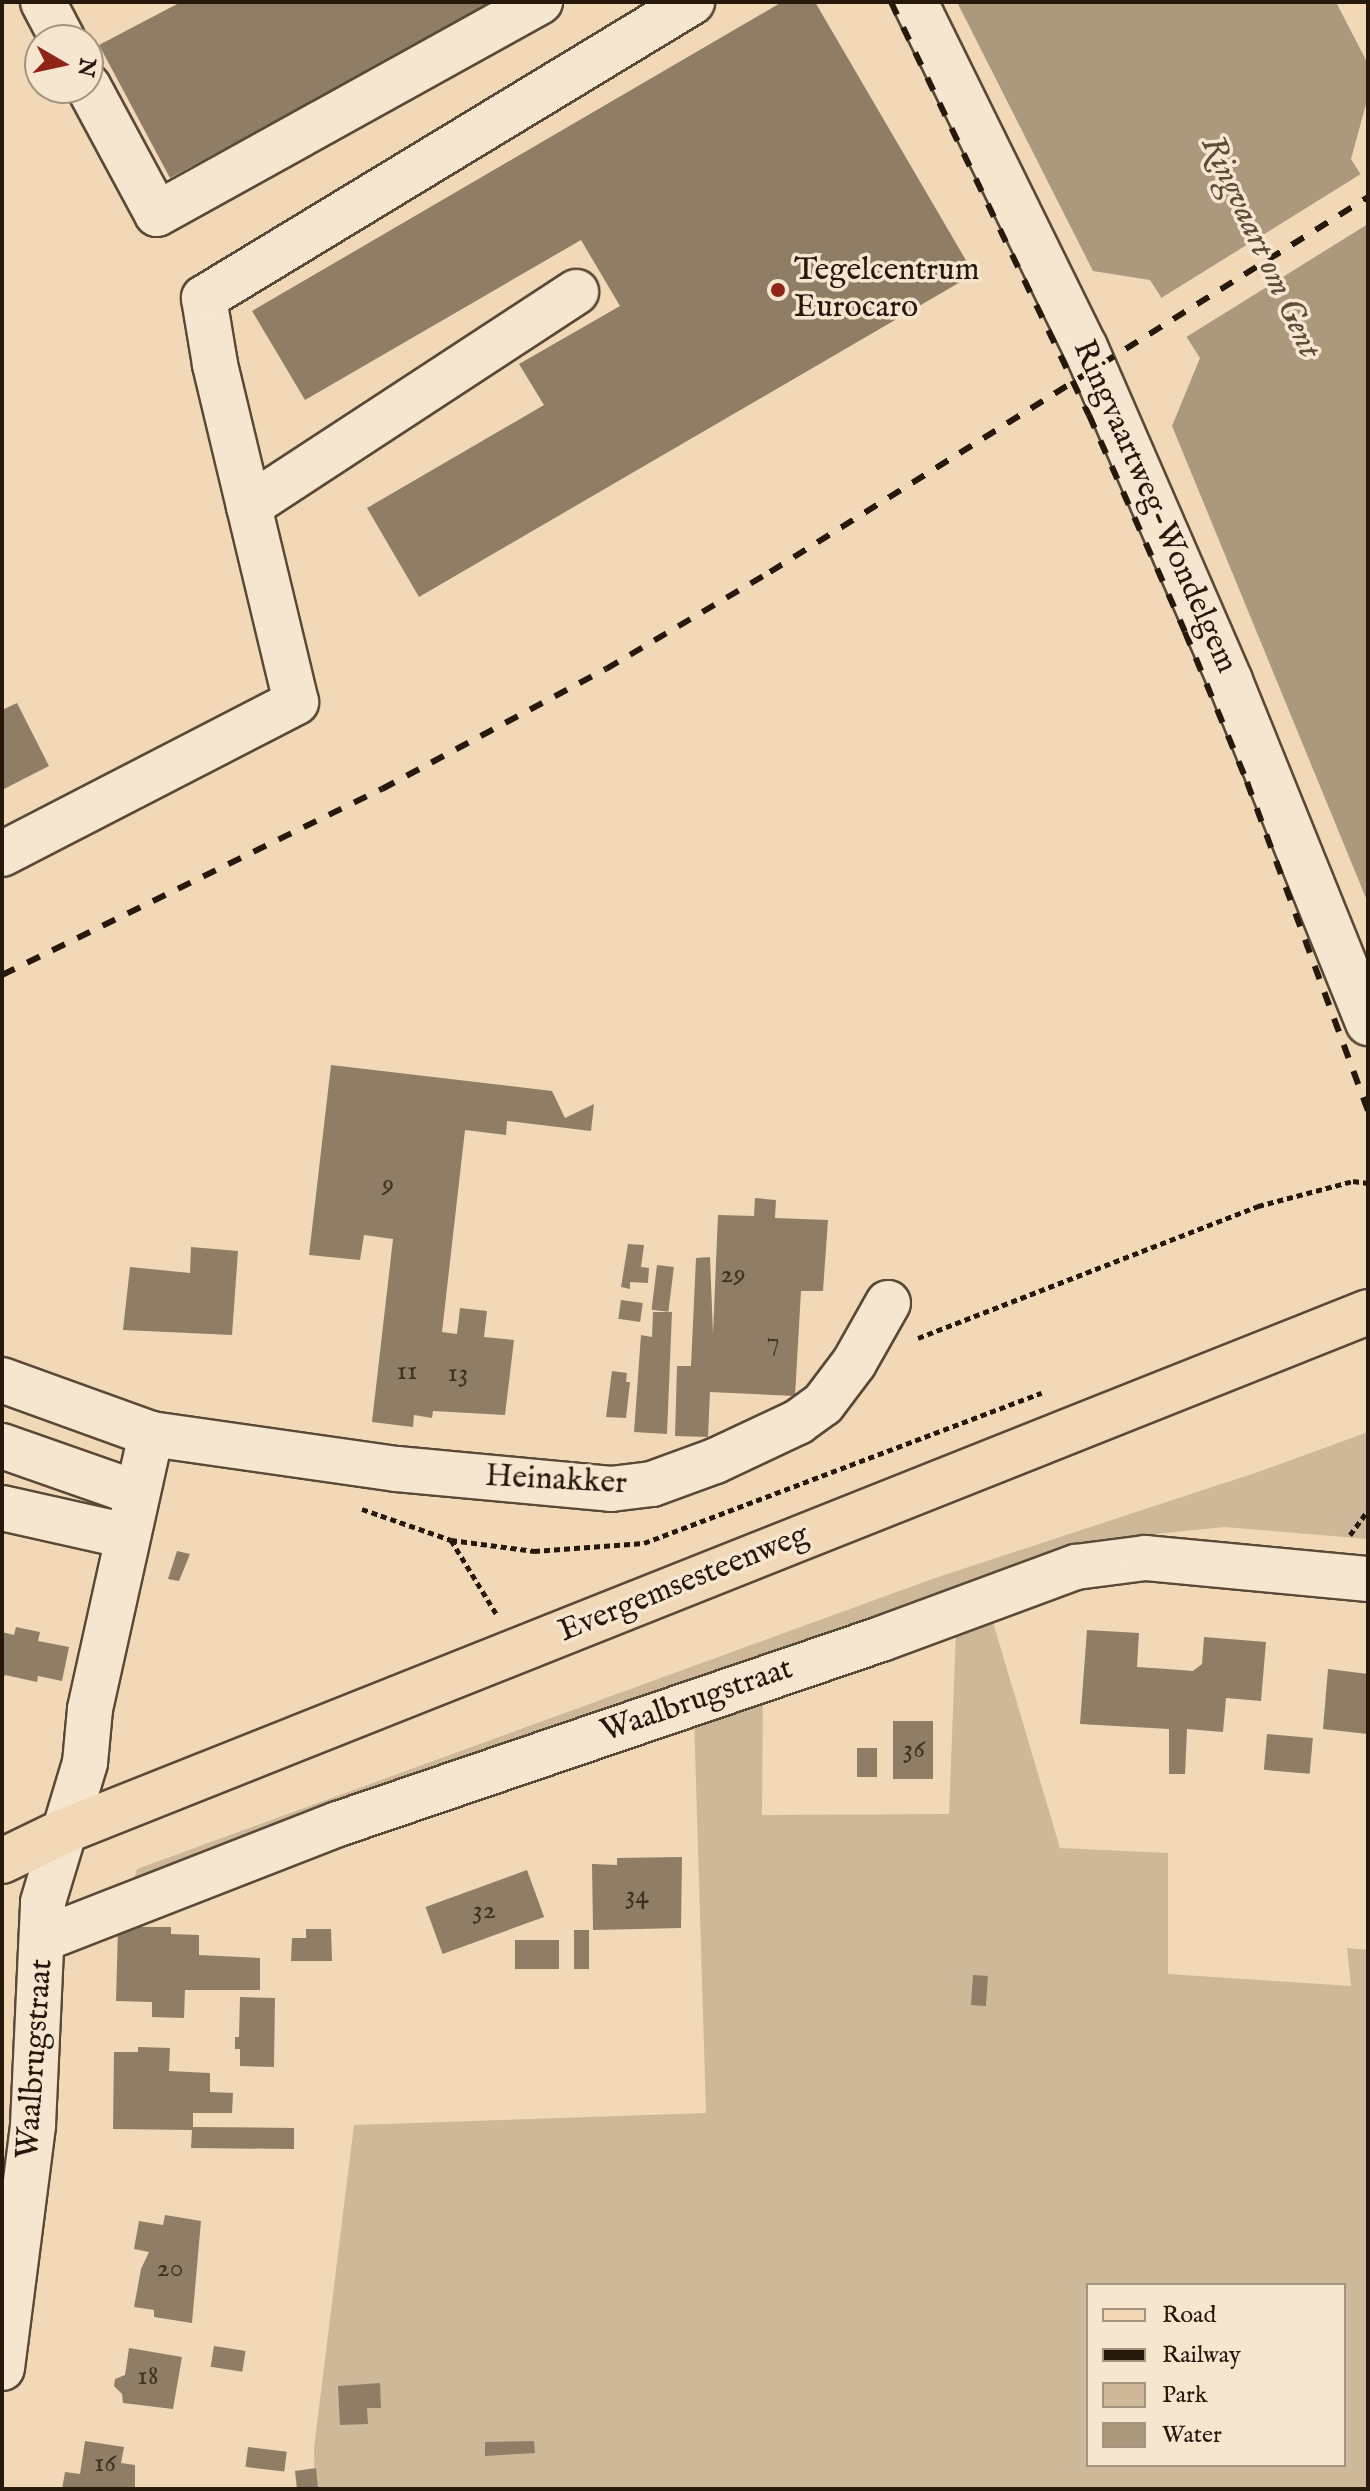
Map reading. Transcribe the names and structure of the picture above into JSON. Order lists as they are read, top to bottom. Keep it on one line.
{"streets":{"main road":["Evergemsesteenweg"],"street":["Ringvaartweg-Wondelgem","Heinakker","Waalbrugstraat"]},"crossings":[["Evergemsesteenweg","Waalbrugstraat"]],"water":["Ringvaart om Gent"],"places":["Tegelcentrum Eurocaro"],"house_numbers":["9","29","7","11","13","36","34","32","20","18","16"],"legend":["Road","Railway","Park","Water"],"north":"right"}
